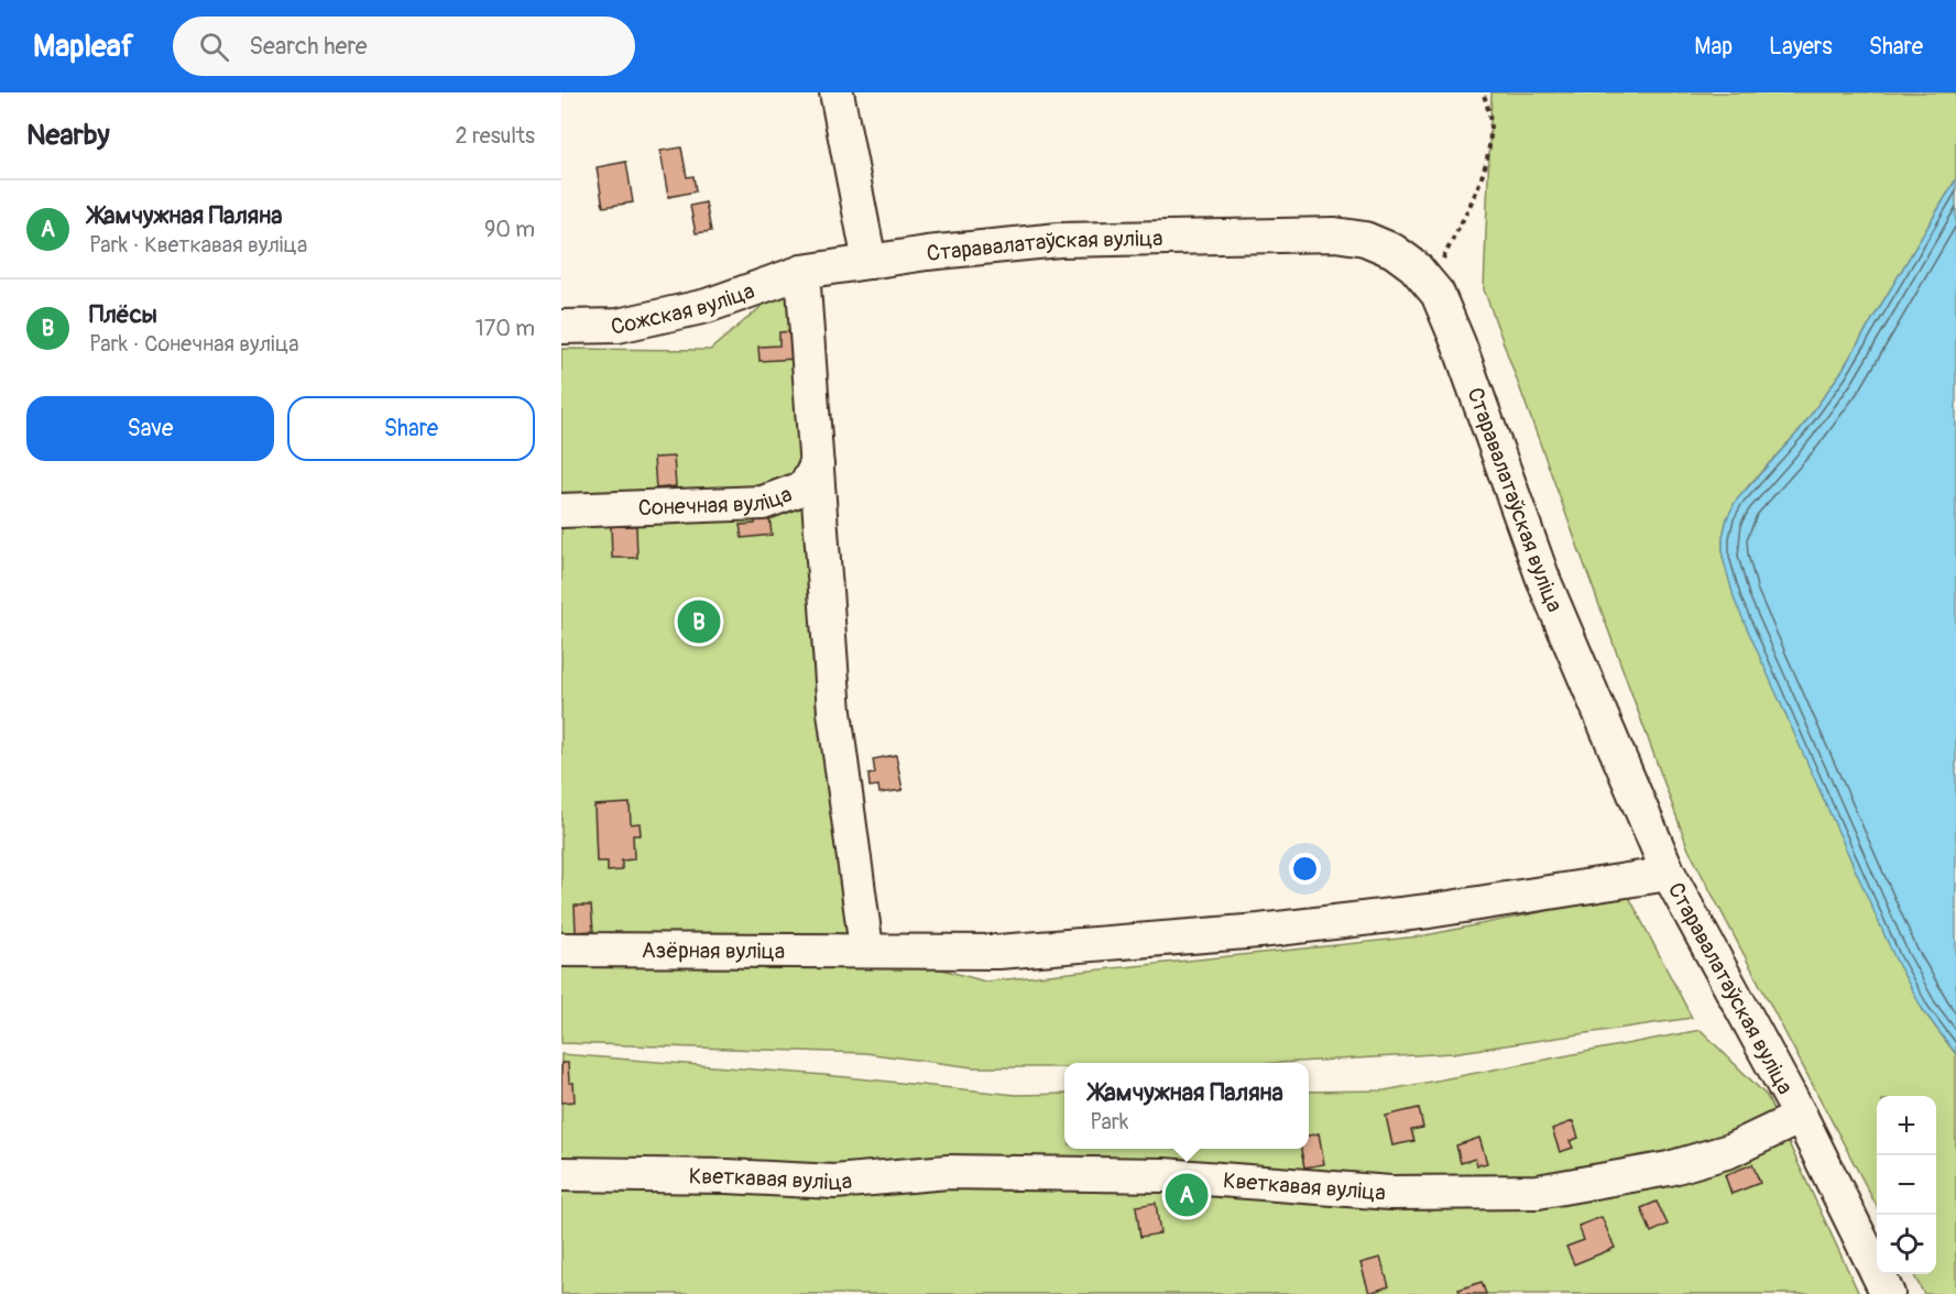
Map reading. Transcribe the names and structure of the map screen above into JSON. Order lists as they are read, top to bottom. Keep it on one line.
{"streets":{"street":["Старавалатаўская вуліца","Сожская вуліца","Сонечная вуліца","Азёрная вуліца","Кветкавая вуліца"]},"crossings":[["Старавалатаўская вуліца","Сожская вуліца"],["Старавалатаўская вуліца","Сонечная вуліца"],["Старавалатаўская вуліца","Азёрная вуліца"],["Старавалатаўская вуліца","Кветкавая вуліца"],["Сожская вуліца","Сонечная вуліца"]],"page":{"header":"Mapleaf","search":"Search here","nav":["Map","Layers","Share"],"heading":["Nearby","2 results"],"list":[{"mark":"A","name":"Жамчужная Паляна","note":"Park · Кветкавая вуліца","value":"90 m"},{"mark":"B","name":"Плёсы","note":"Park · Сонечная вуліца","value":"170 m"}],"buttons":["Save","Share"],"pins":["B","A"],"popup":["Жамчужная Паляна","Park"],"map_buttons":["+","−"]}}
